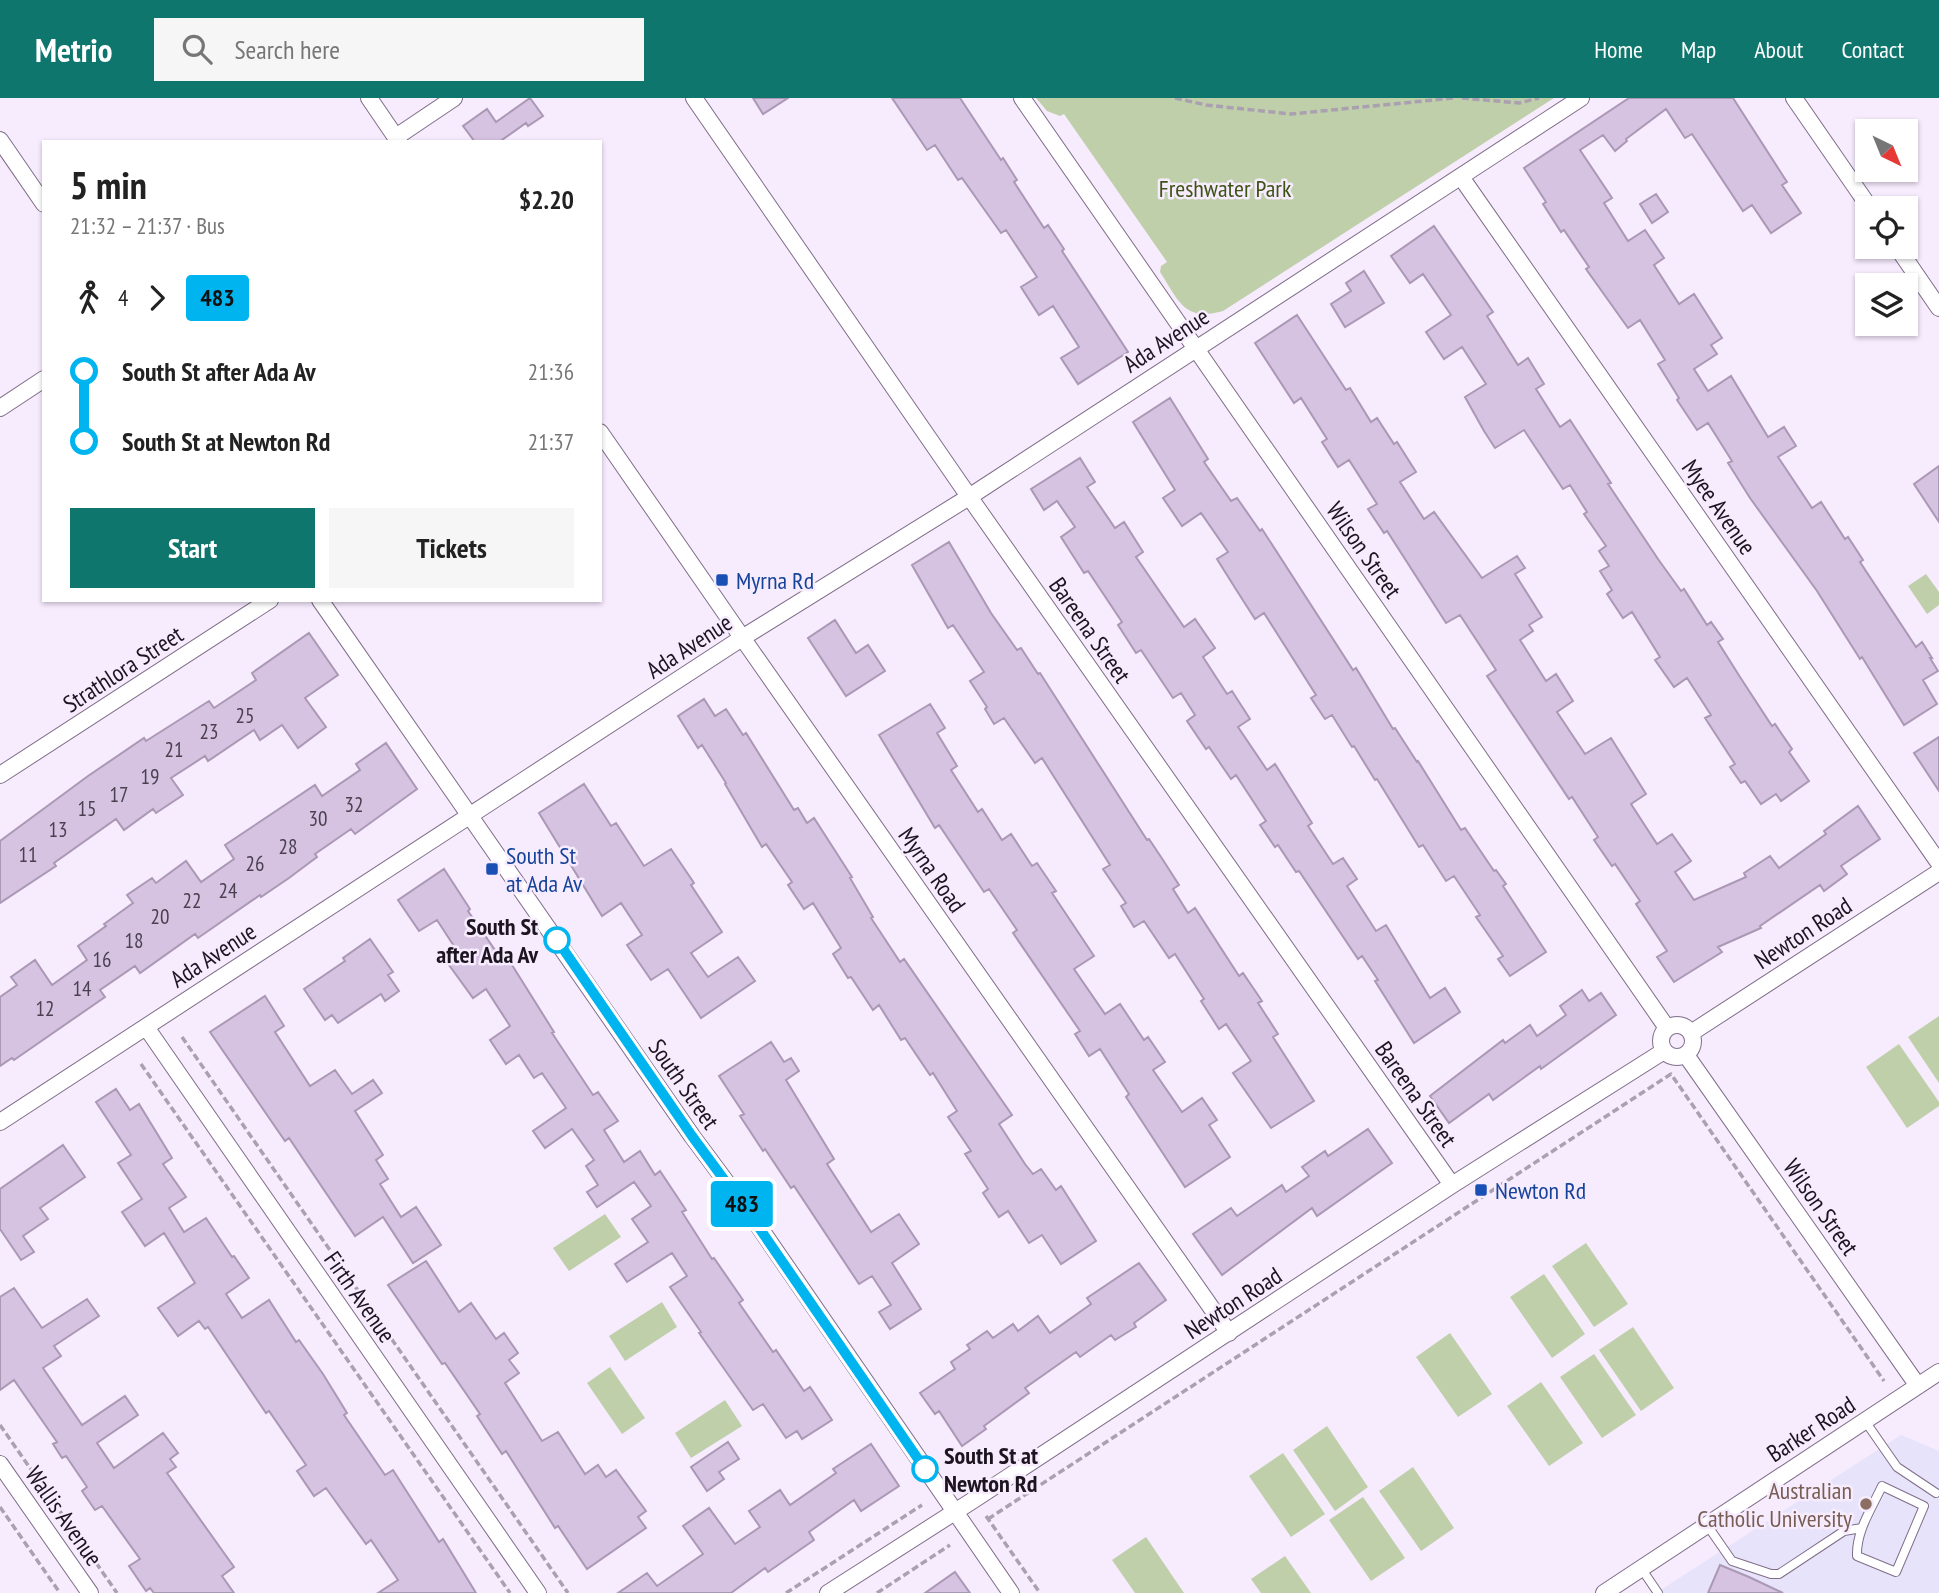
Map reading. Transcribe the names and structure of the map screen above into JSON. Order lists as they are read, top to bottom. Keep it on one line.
{"streets":{"street":["Ada Avenue","Myee Avenue","Wilson Street","Bareena Street","Strathlora Street","Myrna Road","Newton Road","South Street","Firth Avenue","Barker Road","Wallis Avenue"]},"crossings":[["Ada Avenue","Myee Avenue"],["Ada Avenue","Wilson Street"],["Ada Avenue","Bareena Street"],["Ada Avenue","Myrna Road"],["Ada Avenue","South Street"],["Ada Avenue","Firth Avenue"],["Wilson Street","Newton Road"],["Wilson Street","Barker Road"],["Bareena Street","Newton Road"],["Myrna Road","Newton Road"],["Newton Road","South Street"]],"parks":["Freshwater Park"],"places":{"transit":["Myrna Rd","South St at Ada Av","Newton Rd"],"other":["South St after Ada Av","South St at Newton Rd","Australian Catholic University"]},"lines":["bus line 483"],"house_numbers":["25","23","21","19","17","32","15","30","13","28","11","26","24","22","20","18","16","14","12"],"north":"bottom right","page":{"header":"Metrio","search":"Search here","nav":["Home","Map","About","Contact"],"on_map":"483","heading":["5 min","21:32 – 21:37 · Bus","$2.20"],"legs":["4","483"],"list":[{"name":"South St after Ada Av","value":"21:36"},{"name":"South St at Newton Rd","value":"21:37"}],"buttons":["Start","Tickets"]}}
